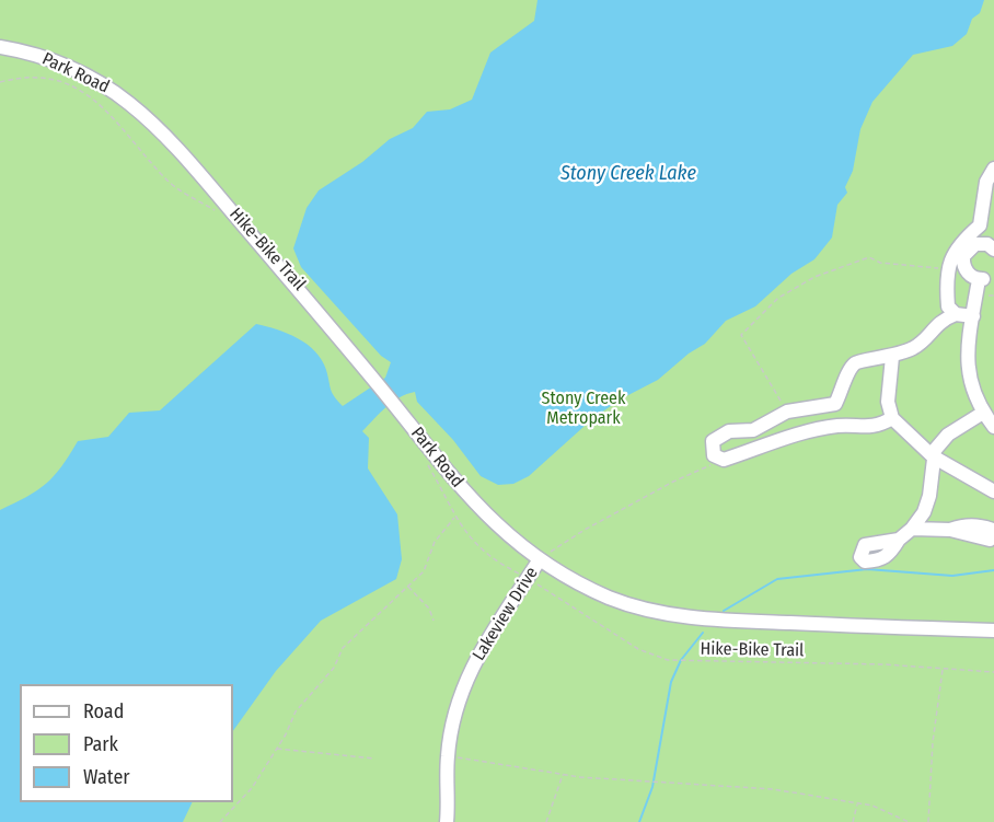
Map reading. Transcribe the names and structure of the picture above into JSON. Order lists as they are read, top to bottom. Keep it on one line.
{"streets":{"street":["Park Road","Lakeview Drive"],"path":["Hike-Bike Trail"]},"crossings":[["Park Road","Lakeview Drive"]],"water":["Stony Creek Lake"],"parks":["Stony Creek Metropark"],"legend":["Road","Park","Water"]}
